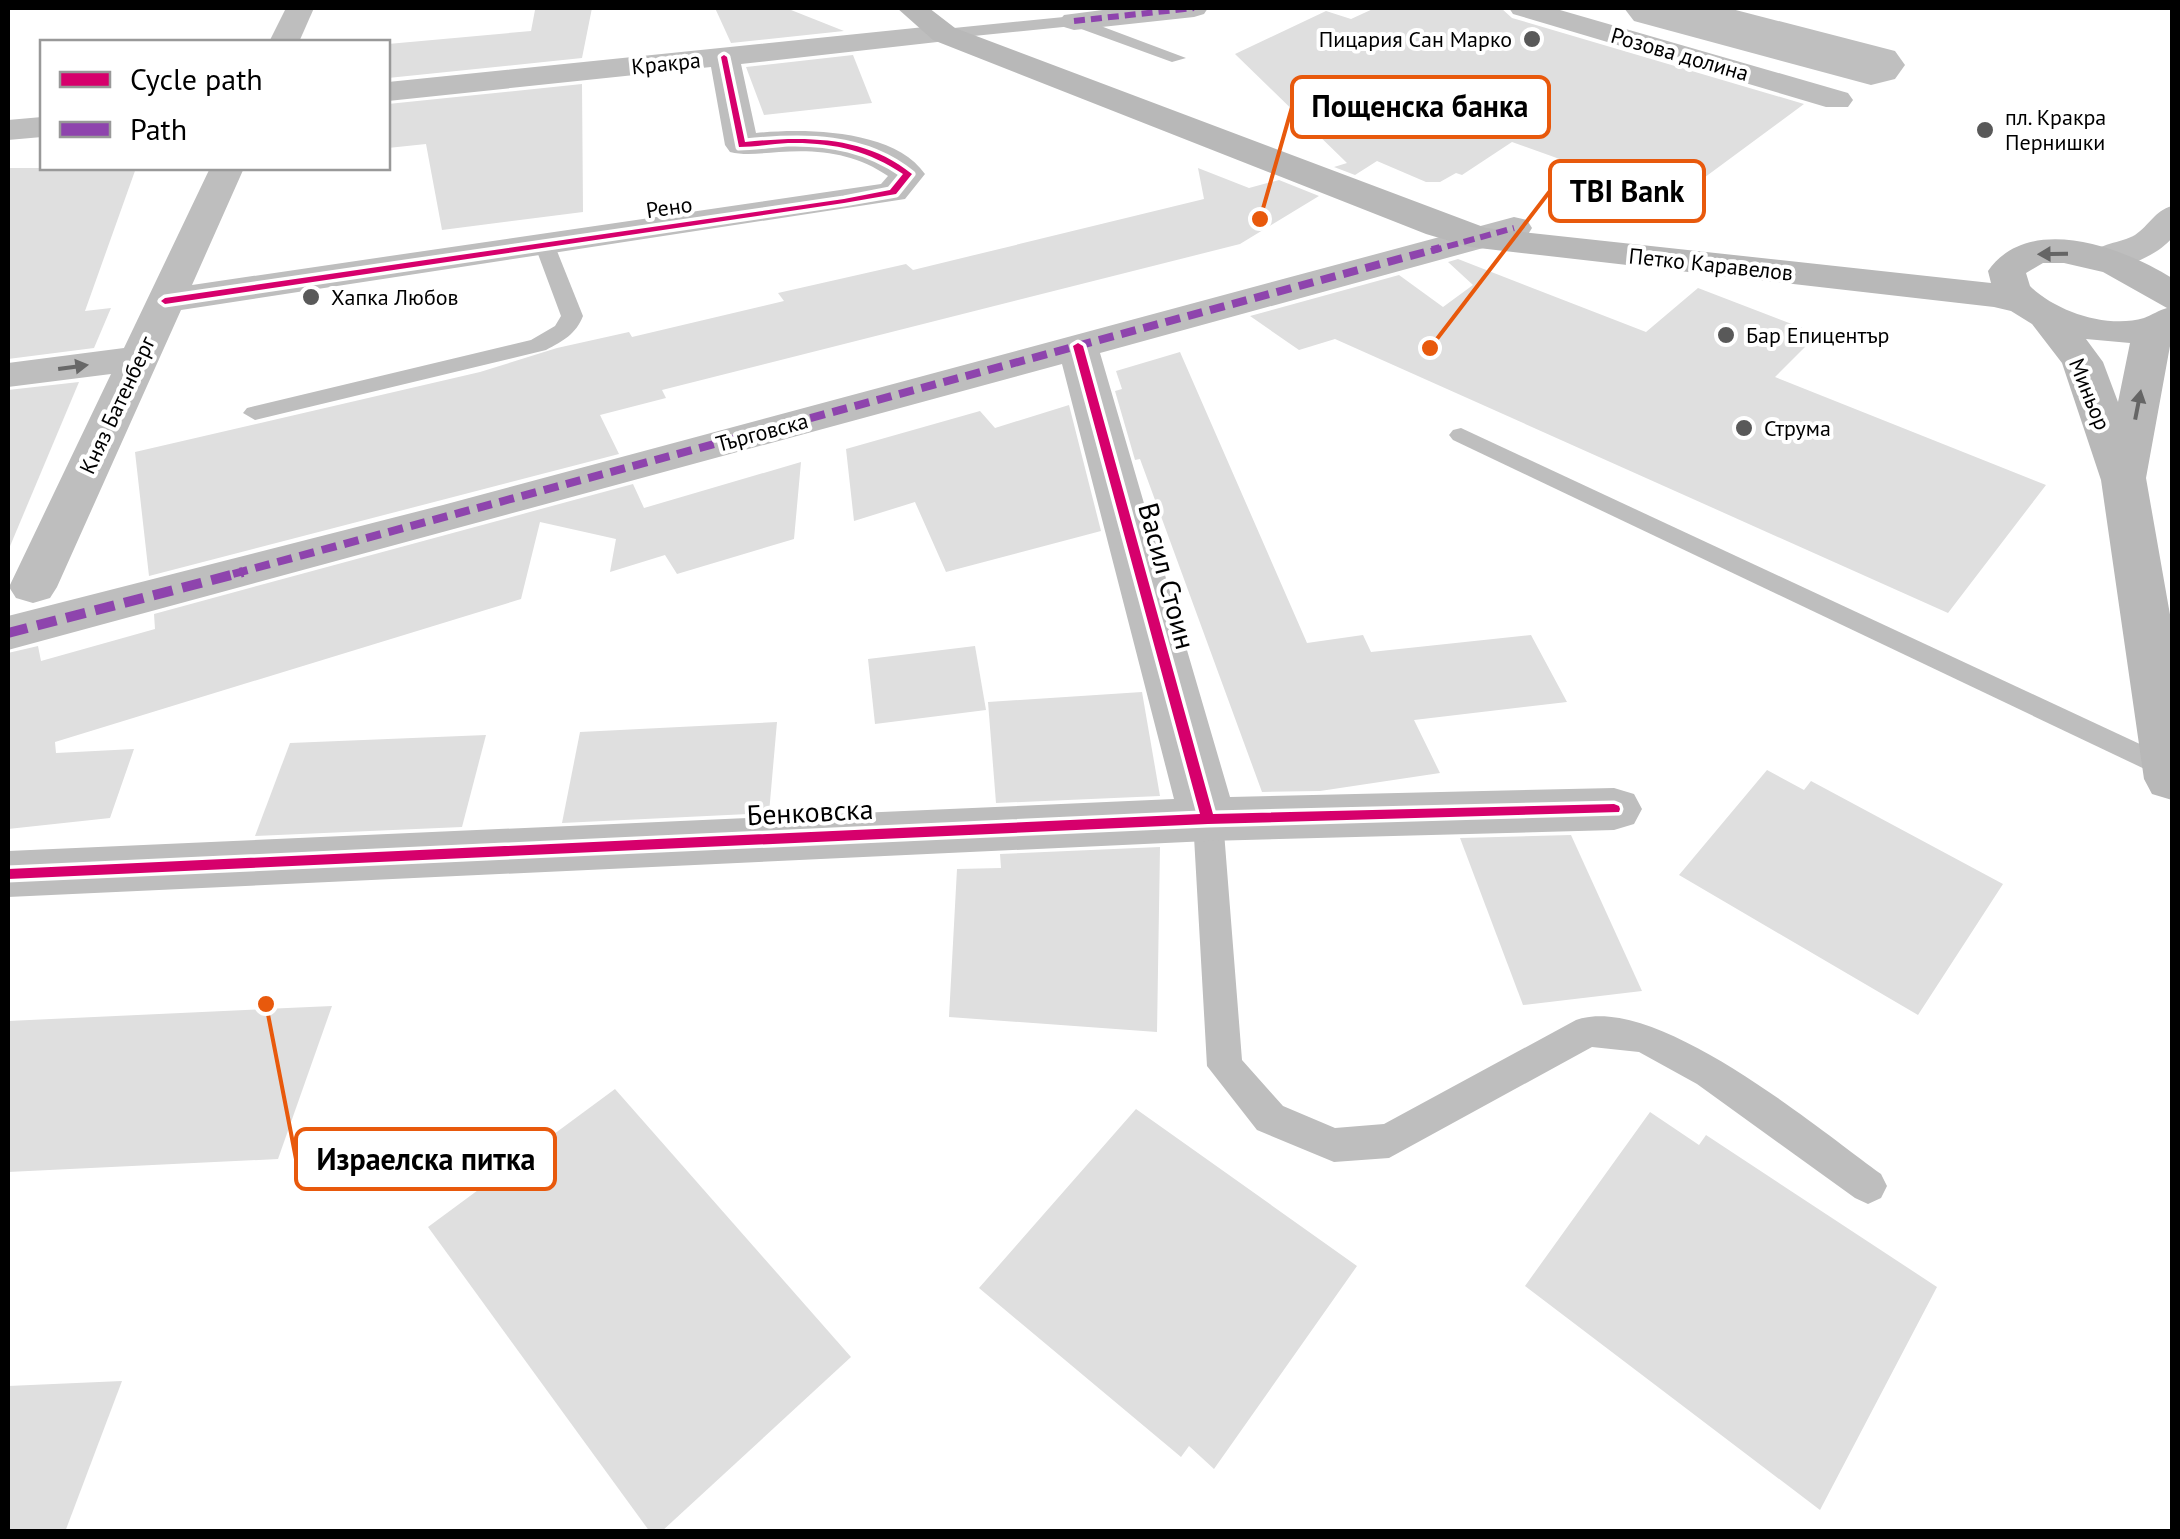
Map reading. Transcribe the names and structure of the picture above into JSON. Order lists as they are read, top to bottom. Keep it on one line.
{"streets":{"main road":["Петко Каравелов","Миньор"],"street":["Розова долина","Кракра","Рено","Княз Батенберг","Търговска","Васил Стоин","Бенковска"]},"crossings":[["Кракра","Рено"],["Кракра","Петко Каравелов"],["Рено","Княз Батенберг"],["Петко Каравелов","Миньор"],["Петко Каравелов","Търговска"],["Търговска","Васил Стоин"],["Васил Стоин","Бенковска"]],"places":["Пицария Сан Марко","пл. Кракра Пернишки","Пощенска банка","Хапка Любов","Бар Епицентър","TBI Bank","Струма","Израелска питка"],"legend":["Cycle path","Path"]}
